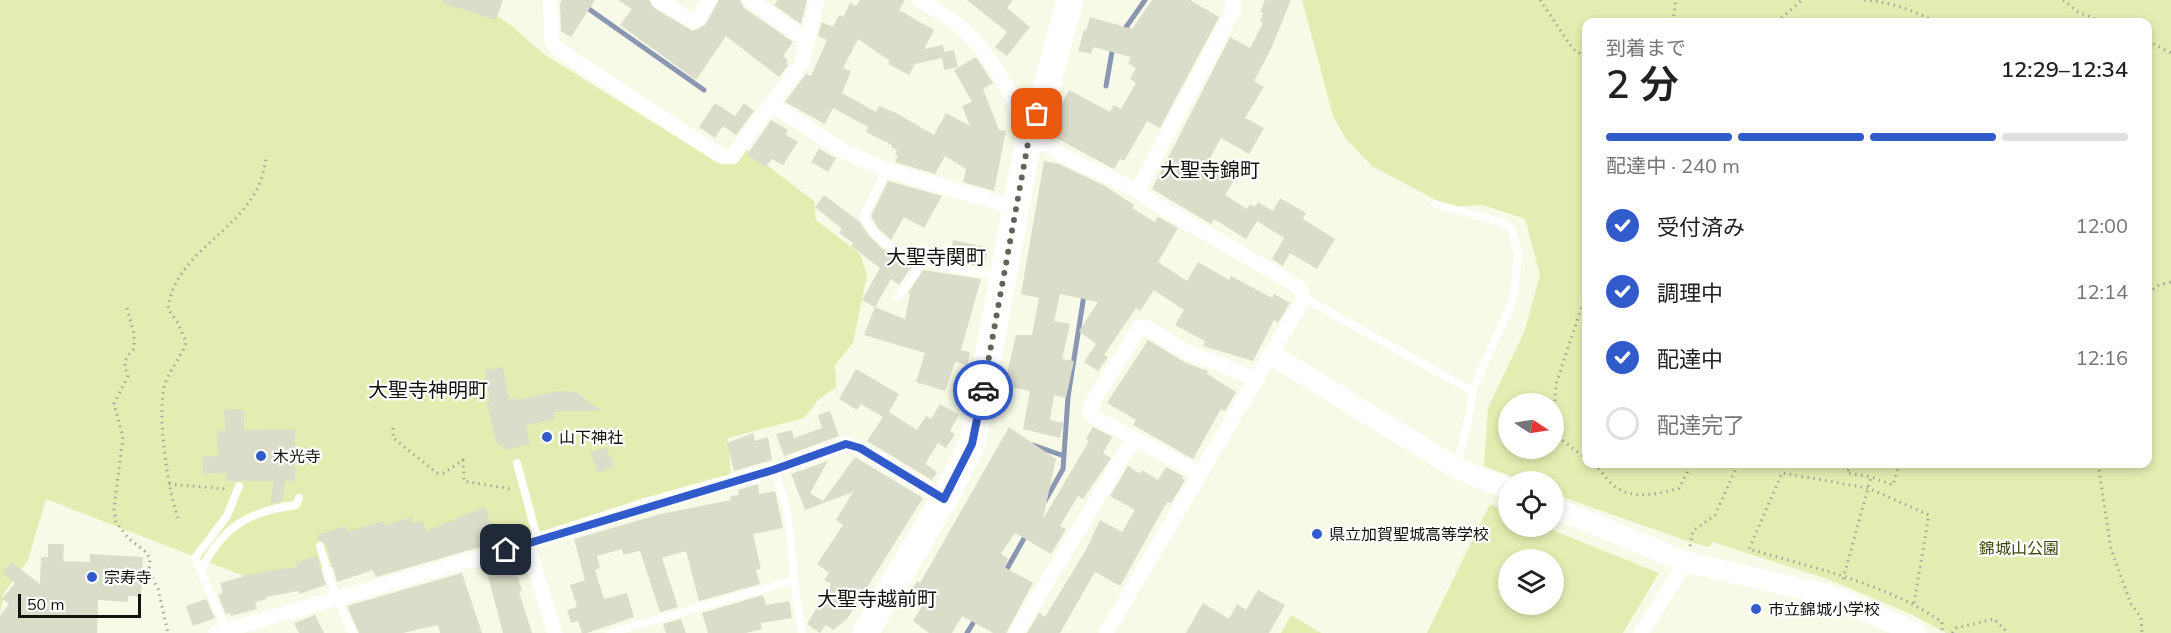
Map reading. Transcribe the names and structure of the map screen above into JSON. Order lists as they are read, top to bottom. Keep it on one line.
{"districts":["大聖寺錦町","大聖寺関町","大聖寺神明町","大聖寺越前町"],"parks":["錦城山公園"],"places":["山下神社","木光寺","県立加賀聖城高等学校","宗寿寺","市立錦城小学校"],"scale_bar":"50 m","north":"right","page":{"heading":["2 分","到着まで","12:29–12:34"],"bar":"配達中 · 240 m","list":[["受付済み","12:00"],["調理中","12:14"],["配達中","12:16"],"配達完了"],"scale":"50 m"}}
